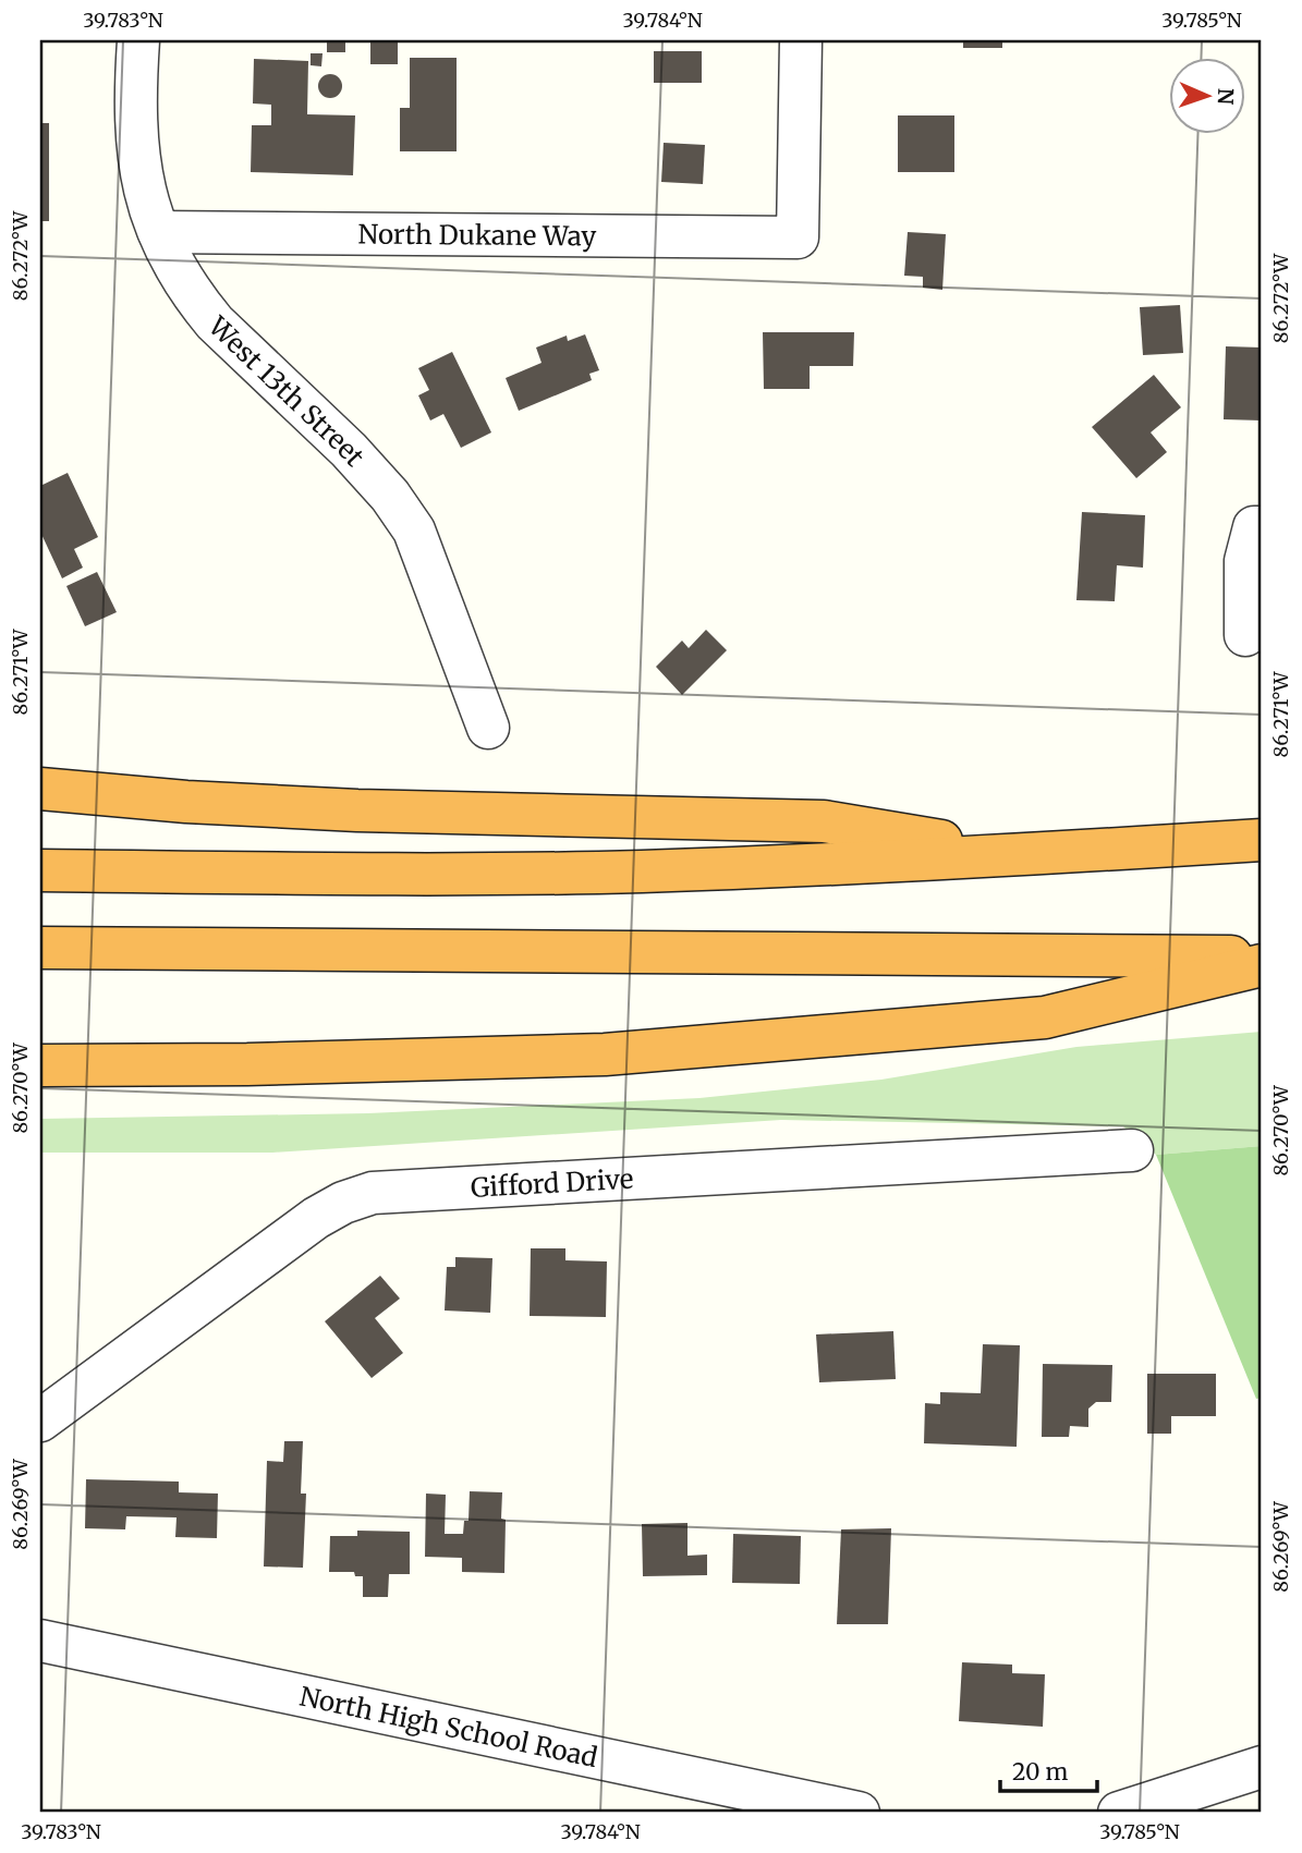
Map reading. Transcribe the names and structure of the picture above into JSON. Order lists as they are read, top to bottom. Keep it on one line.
{"streets":{"street":["North Dukane Way","West 13th Street","Gifford Drive","North High School Road"]},"crossings":[["North Dukane Way","West 13th Street"]],"scale_bar":"20 m","north":"right","coordinates":["39.783°N","39.784°N","39.785°N","86.272°W","86.271°W","86.270°W","86.269°W"]}
